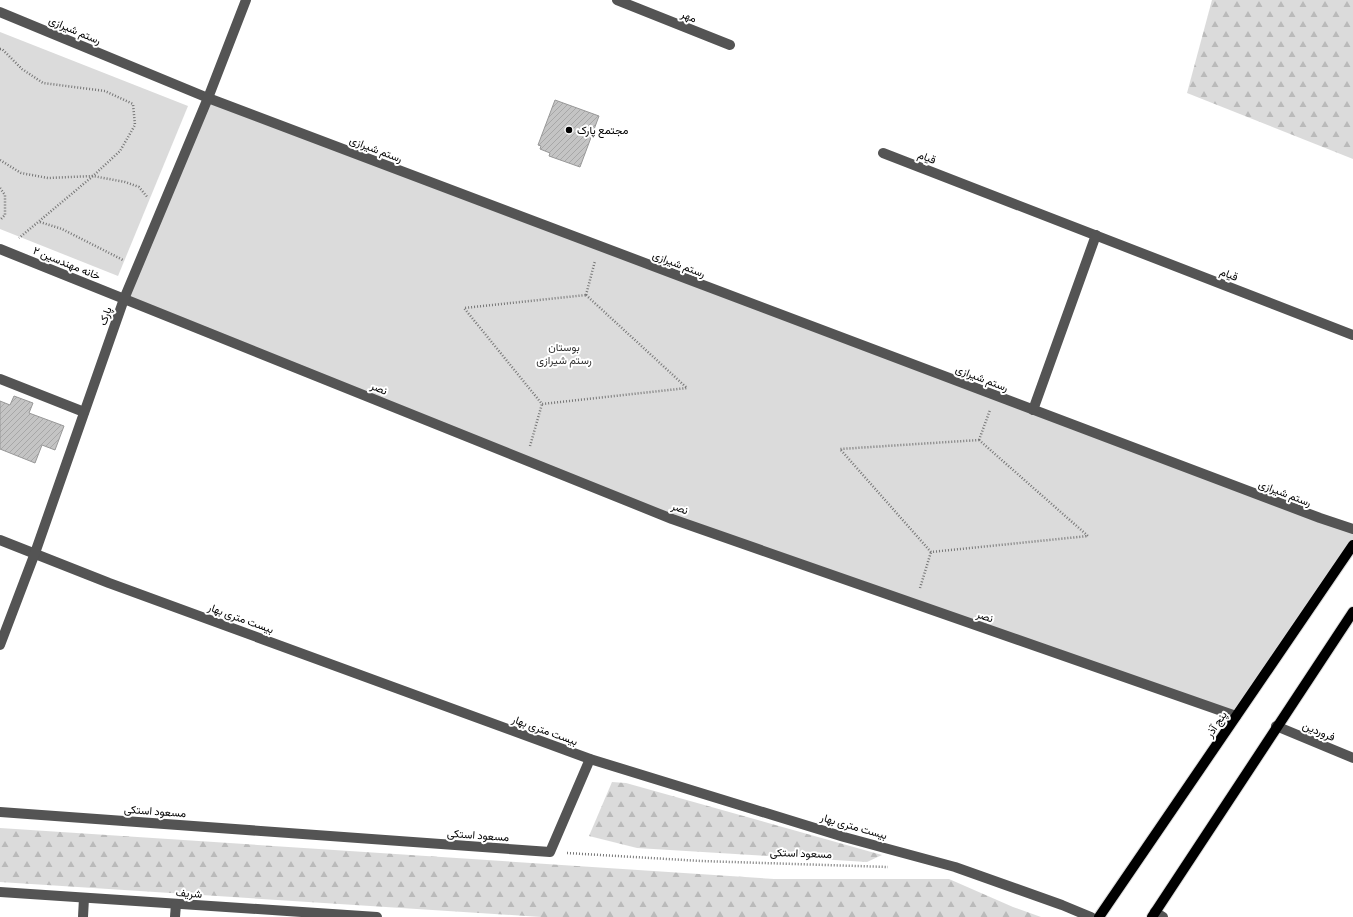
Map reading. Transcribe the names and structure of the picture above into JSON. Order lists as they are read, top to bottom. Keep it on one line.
{"streets":{"main road":["پنج آذر"],"street":["مهر","رستم شیرازی","قیام","خانه مهندسین ۲","پارک","نصر","بیست متری بهار","فروردین","مسعود استکی","شریف"]},"crossings":[["رستم شیرازی","پارک"],["خانه مهندسین ۲","پارک"],["خانه مهندسین ۲","نصر"],["پارک","نصر"],["پارک","بیست متری بهار"],["نصر","پنج آذر"]],"parks":["بوستان رستم شیرازی"],"places":["مجتمع پارک"]}
